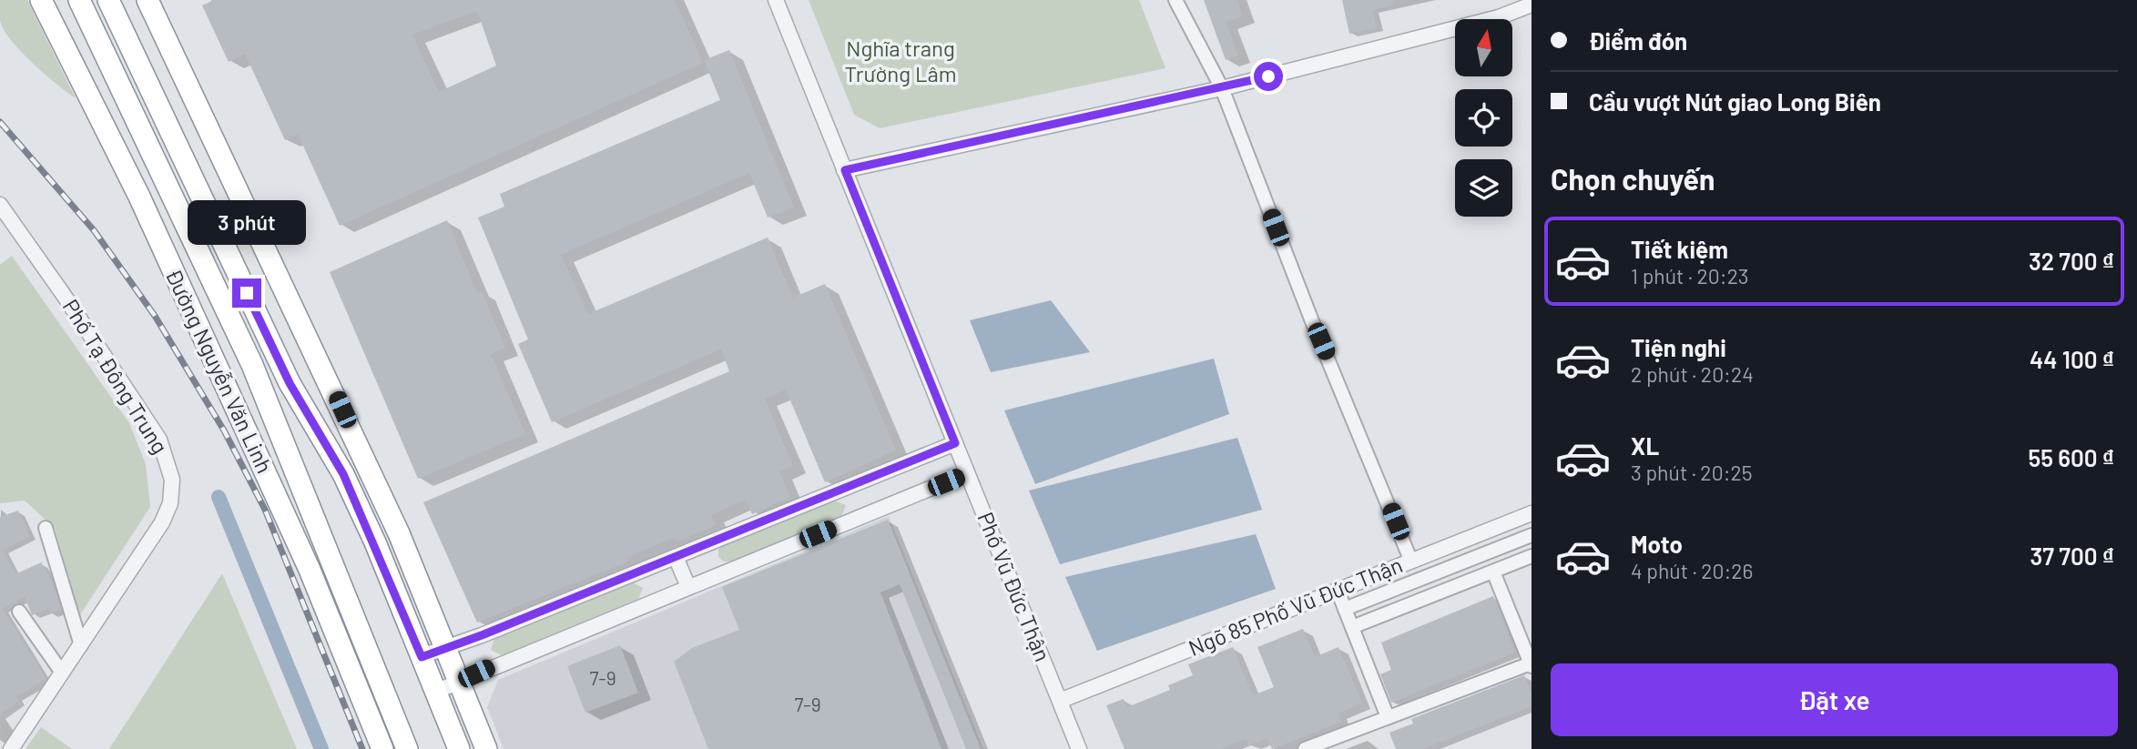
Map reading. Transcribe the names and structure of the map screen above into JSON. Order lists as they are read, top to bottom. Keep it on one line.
{"streets":{"highway":["Đường Nguyễn Văn Linh"],"street":["Phố Tạ Đông Trung","Phố Vũ Đức Thận","Ngõ 85 Phố Vũ Đức Thận"]},"crossings":[["Phố Vũ Đức Thận","Ngõ 85 Phố Vũ Đức Thận"]],"parks":["Nghĩa trang Trường Lâm"],"house_numbers":["7-9","7-9"],"north":"top","page":{"banner":["Điểm đón","Cầu vượt Nút giao Long Biên"],"heading":"Chọn chuyến","bubble":"3 phút","list":[{"name":"Tiết kiệm","note":"1 phút · 20:23","value":"32 700 ₫"},{"name":"Tiện nghi","note":"2 phút · 20:24","value":"44 100 ₫"},{"name":"XL","note":"3 phút · 20:25","value":"55 600 ₫"},{"name":"Moto","note":"4 phút · 20:26","value":"37 700 ₫"}],"buttons":"Đặt xe"}}
